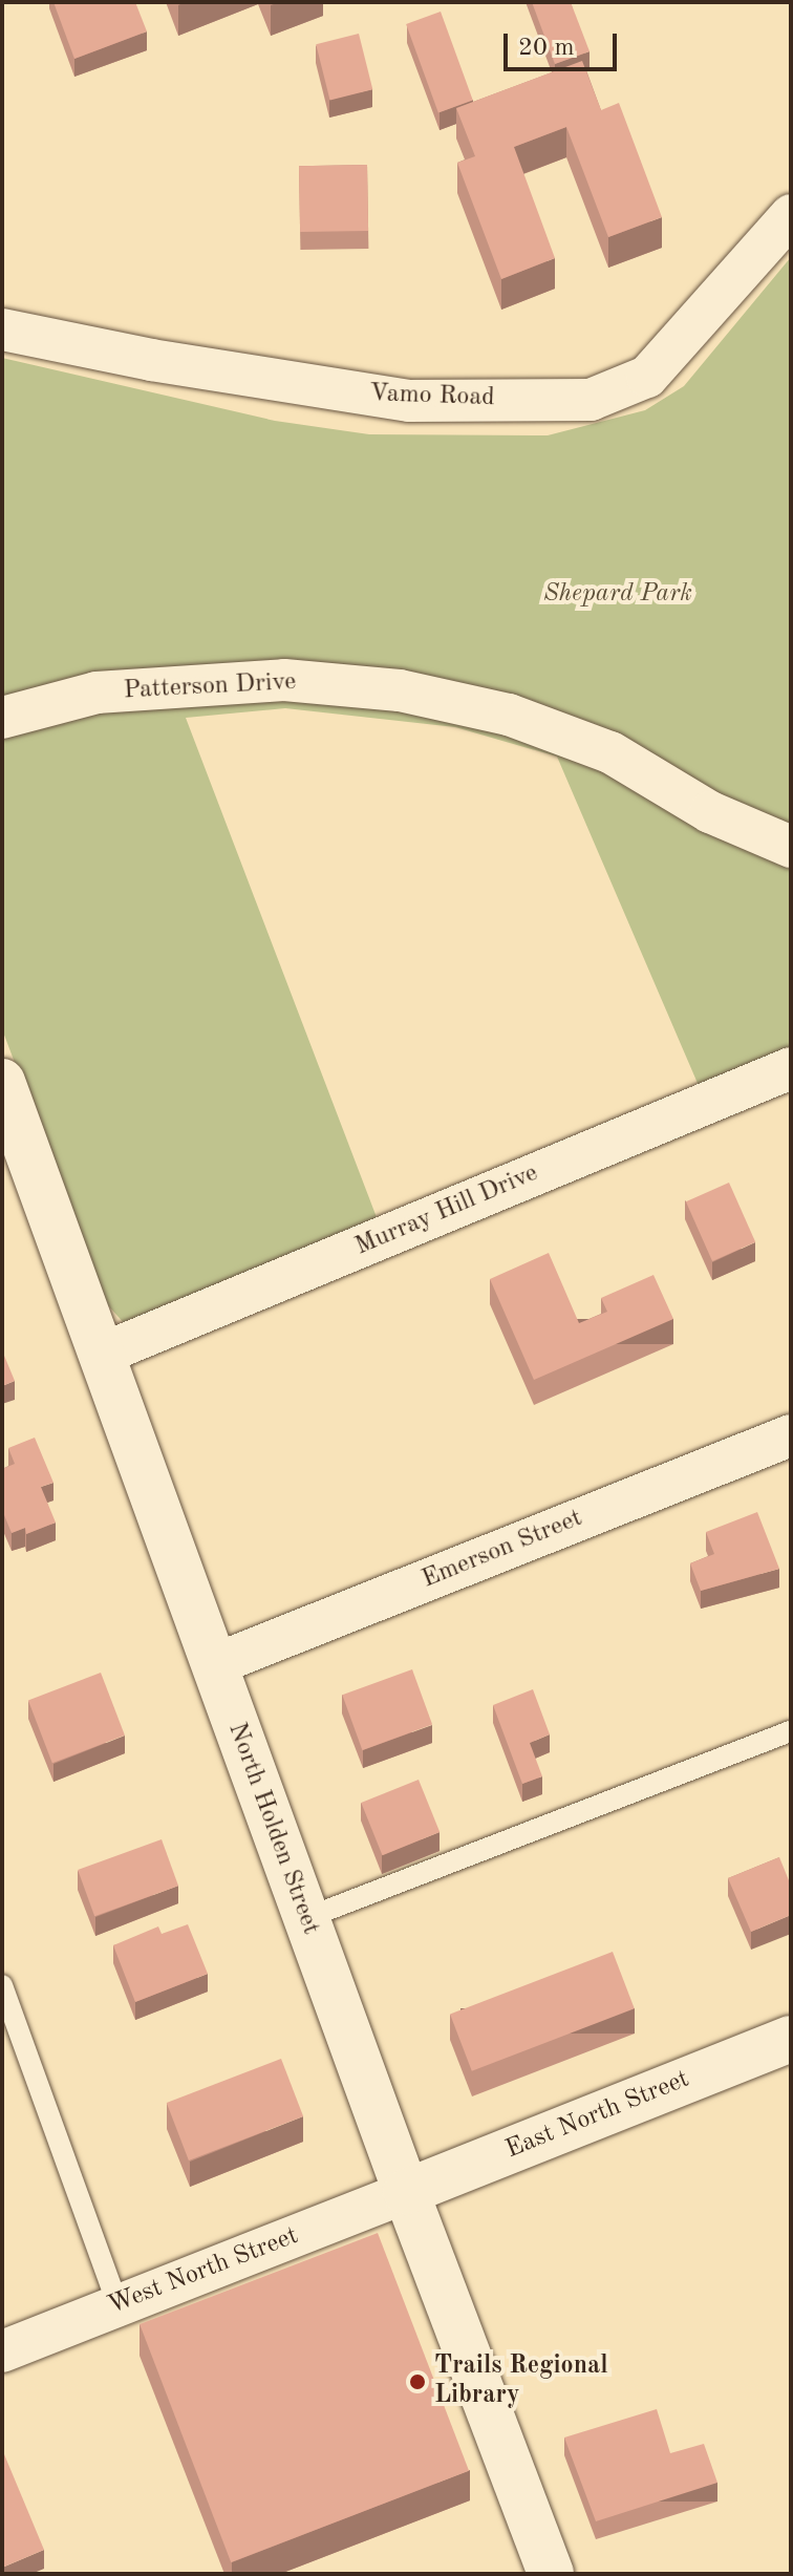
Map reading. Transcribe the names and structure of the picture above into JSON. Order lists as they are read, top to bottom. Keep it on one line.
{"streets":{"main road":["North Holden Street","East North Street"],"street":["Vamo Road","Patterson Drive","Murray Hill Drive","Emerson Street","West North Street"]},"crossings":[["Murray Hill Drive","North Holden Street"],["Emerson Street","North Holden Street"],["North Holden Street","East North Street"],["North Holden Street","West North Street"],["East North Street","West North Street"]],"parks":["Shepard Park"],"places":["Trails Regional Library"],"scale_bar":"20 m"}
